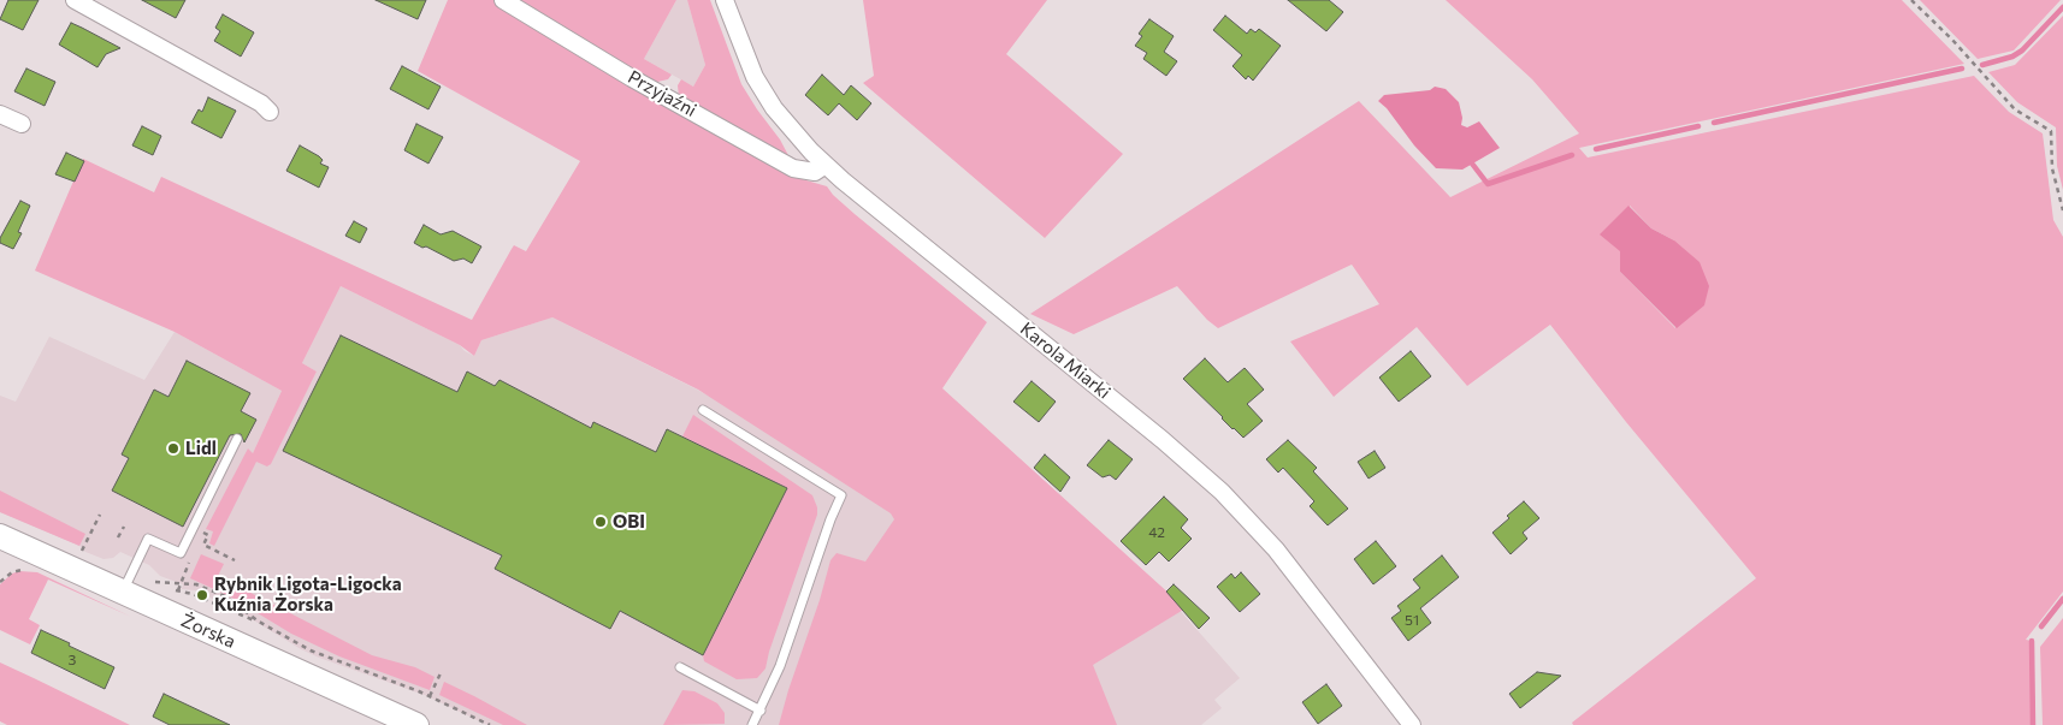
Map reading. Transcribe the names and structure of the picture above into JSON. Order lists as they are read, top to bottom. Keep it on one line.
{"streets":{"main road":["Żorska"],"street":["Przyjaźni","Karola Miarki"]},"crossings":[["Przyjaźni","Karola Miarki"]],"places":["Lidl","OBI","Rybnik Ligota-Ligocka Kuźnia Żorska"],"house_numbers":["42","51","3"]}
